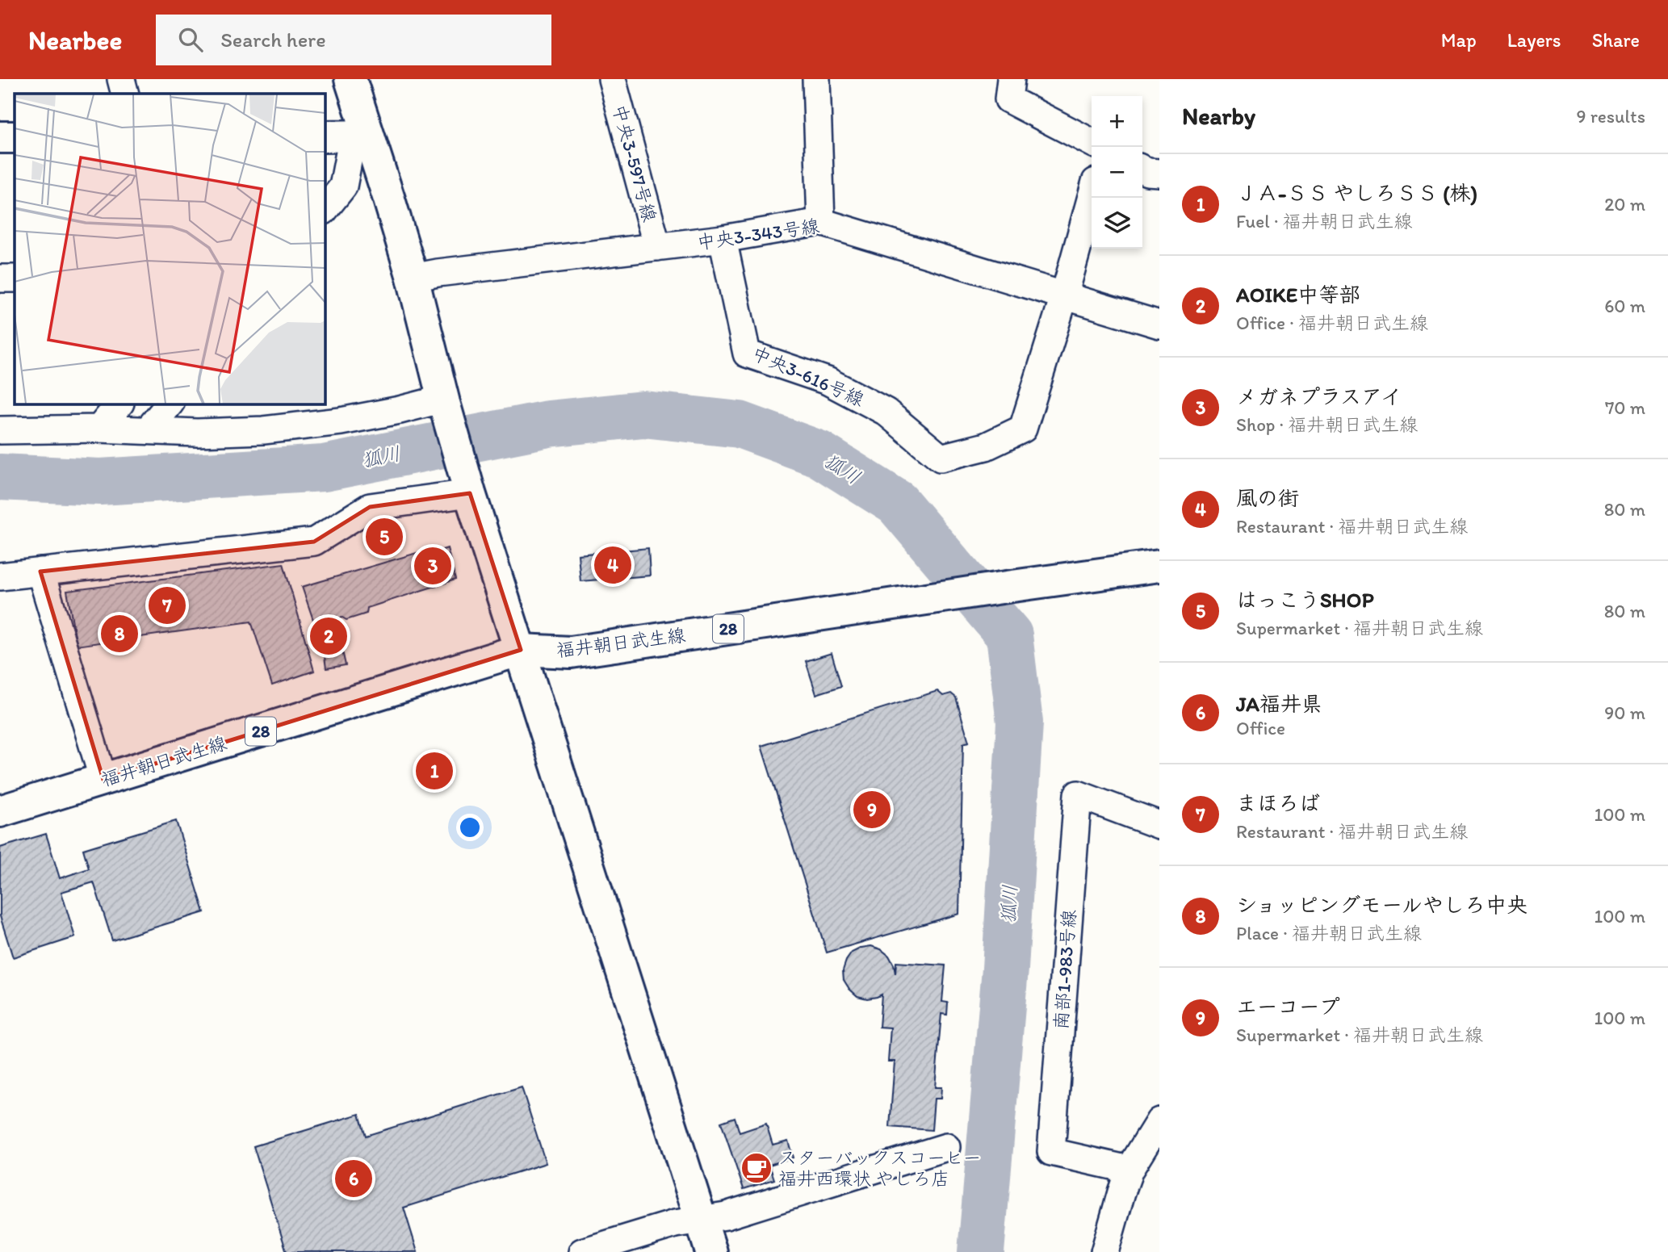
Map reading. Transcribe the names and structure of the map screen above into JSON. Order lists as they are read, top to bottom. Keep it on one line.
{"streets":{"street":["中央3-597号線","中央3-343号線","中央3-616号線","28","福井朝日武生線","南部1-983号線"]},"crossings":[["中央3-597号線","中央3-343号線"],["中央3-343号線","中央3-616号線"]],"water":["狐川"],"places":{"cafe":["スターバックスコーヒー 福井西環状 やしろ店"]},"page":{"header":"Nearbee","search":"Search here","nav":["Map","Layers","Share"],"heading":["Nearby","9 results"],"map_buttons":["+","−"],"list":[{"mark":"1","name":"ＪＡ-ＳＳ やしろＳＳ (株)","note":"Fuel · 福井朝日武生線","value":"20 m"},{"mark":"2","name":"AOIKE中等部","note":"Office · 福井朝日武生線","value":"60 m"},{"mark":"3","name":"メガネプラスアイ","note":"Shop · 福井朝日武生線","value":"70 m"},{"mark":"4","name":"風の街","note":"Restaurant · 福井朝日武生線","value":"80 m"},{"mark":"5","name":"はっこうSHOP","note":"Supermarket · 福井朝日武生線","value":"80 m"},{"mark":"6","name":"JA福井県","note":"Office","value":"90 m"},{"mark":"7","name":"まほろば","note":"Restaurant · 福井朝日武生線","value":"100 m"},{"mark":"8","name":"ショッピングモールやしろ中央","note":"Place · 福井朝日武生線","value":"100 m"},{"mark":"9","name":"エーコープ","note":"Supermarket · 福井朝日武生線","value":"100 m"}],"pins":["5","4","3","7","8","2","1","9","6"]}}
